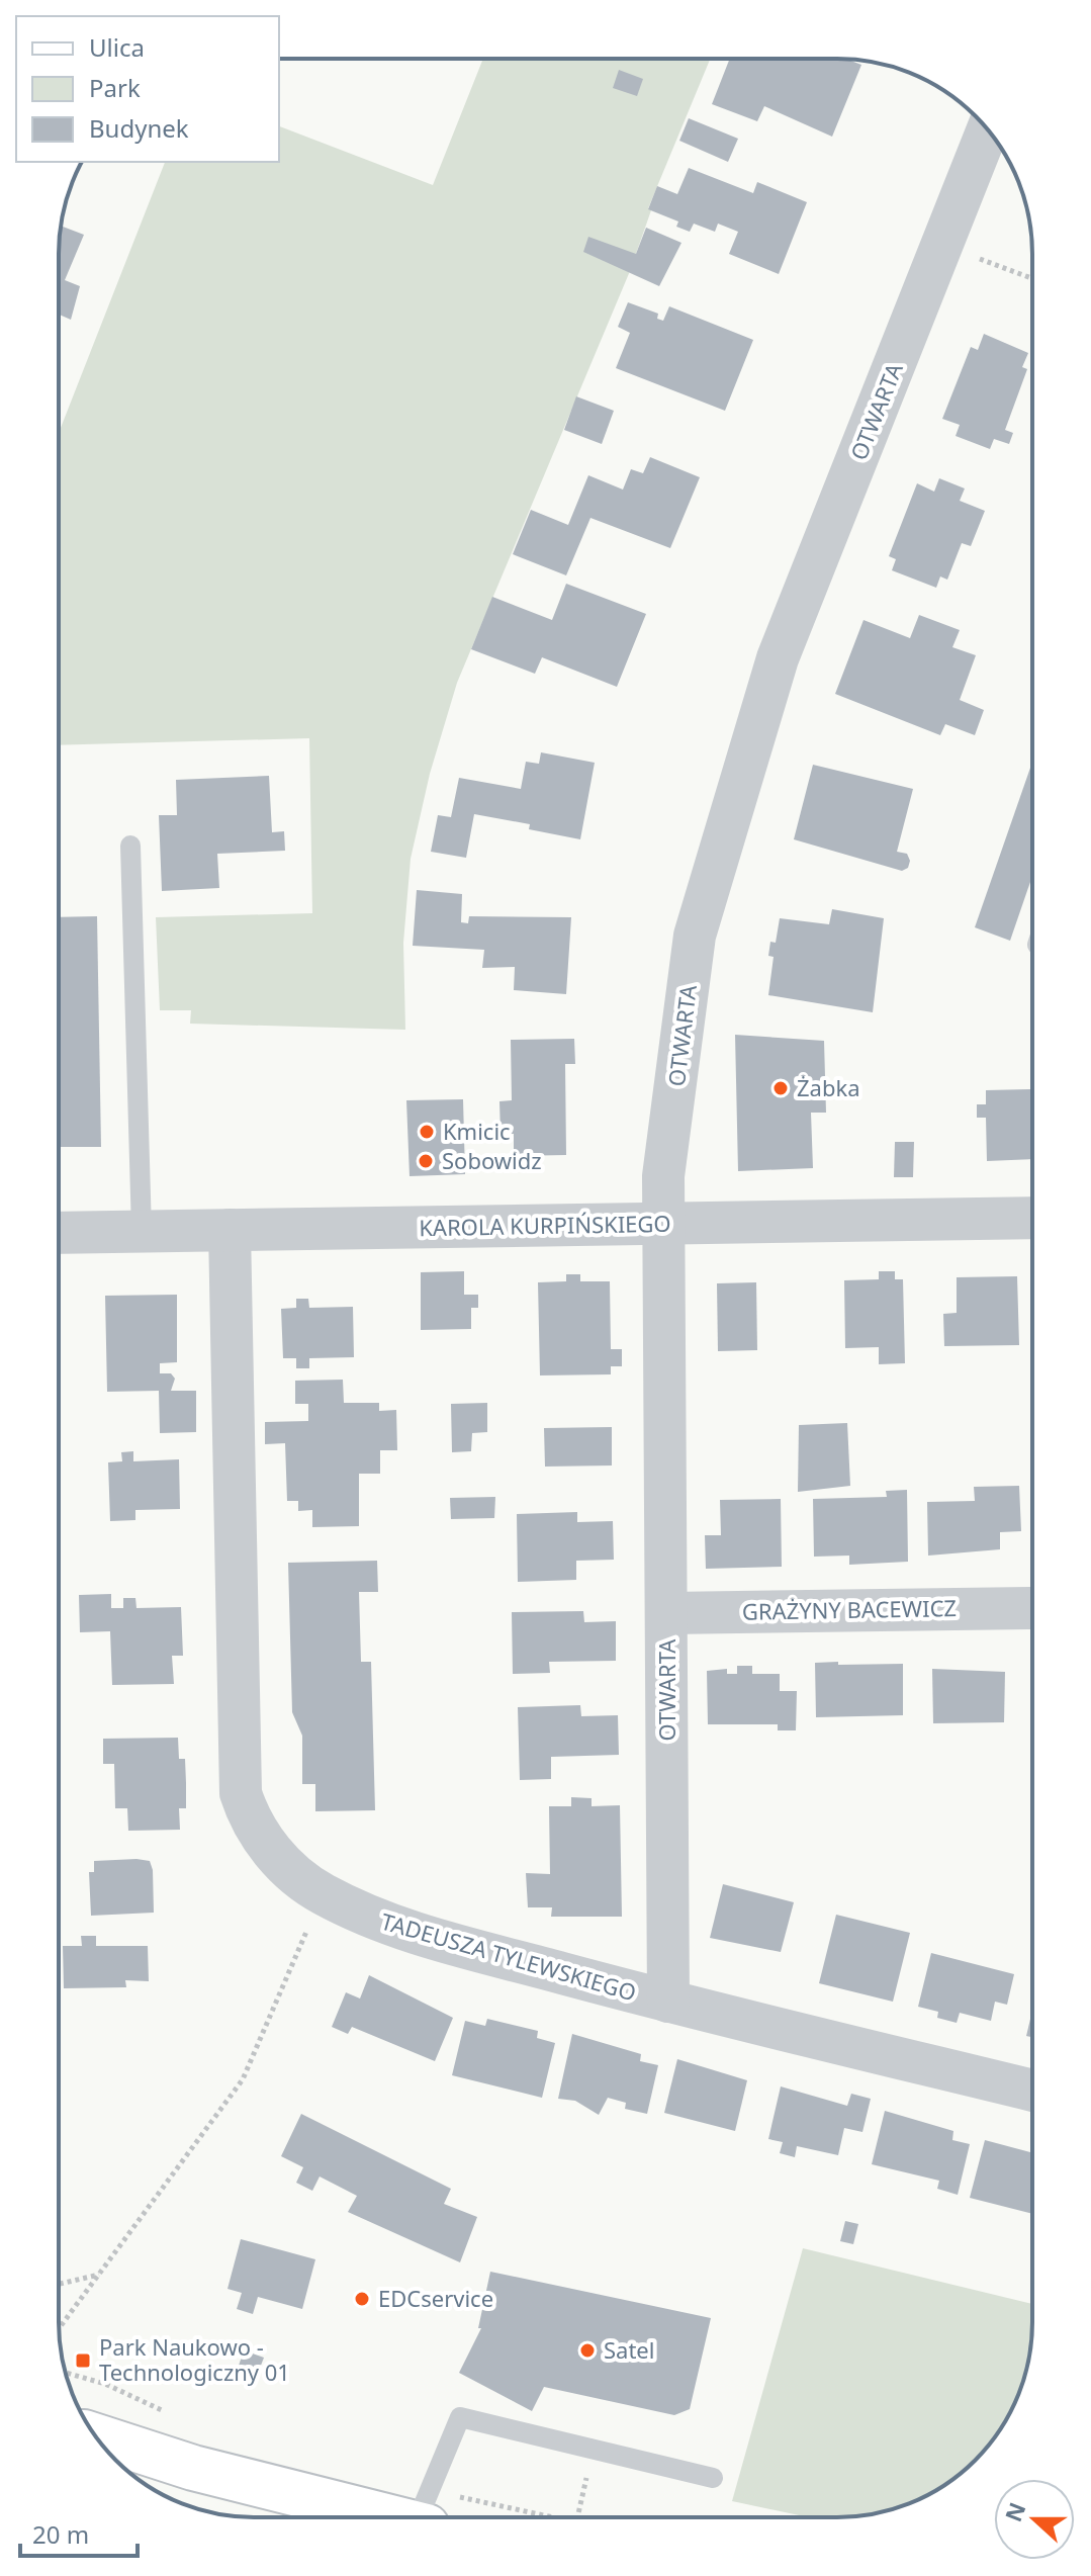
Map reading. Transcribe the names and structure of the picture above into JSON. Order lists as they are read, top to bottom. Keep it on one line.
{"streets":{"street":["OTWARTA","KAROLA KURPIŃSKIEGO","GRAŻYNY BACEWICZ","TADEUSZA TYLEWSKIEGO"]},"crossings":[["OTWARTA","KAROLA KURPIŃSKIEGO"],["OTWARTA","GRAŻYNY BACEWICZ"],["OTWARTA","TADEUSZA TYLEWSKIEGO"],["KAROLA KURPIŃSKIEGO","TADEUSZA TYLEWSKIEGO"]],"places":{"other":["Żabka","Kmicic","Sobowidz","EDCservice","Satel"],"transit":["Park Naukowo - Technologiczny 01"]},"legend":["Ulica","Park","Budynek"],"scale_bar":"20 m","north":"left"}
